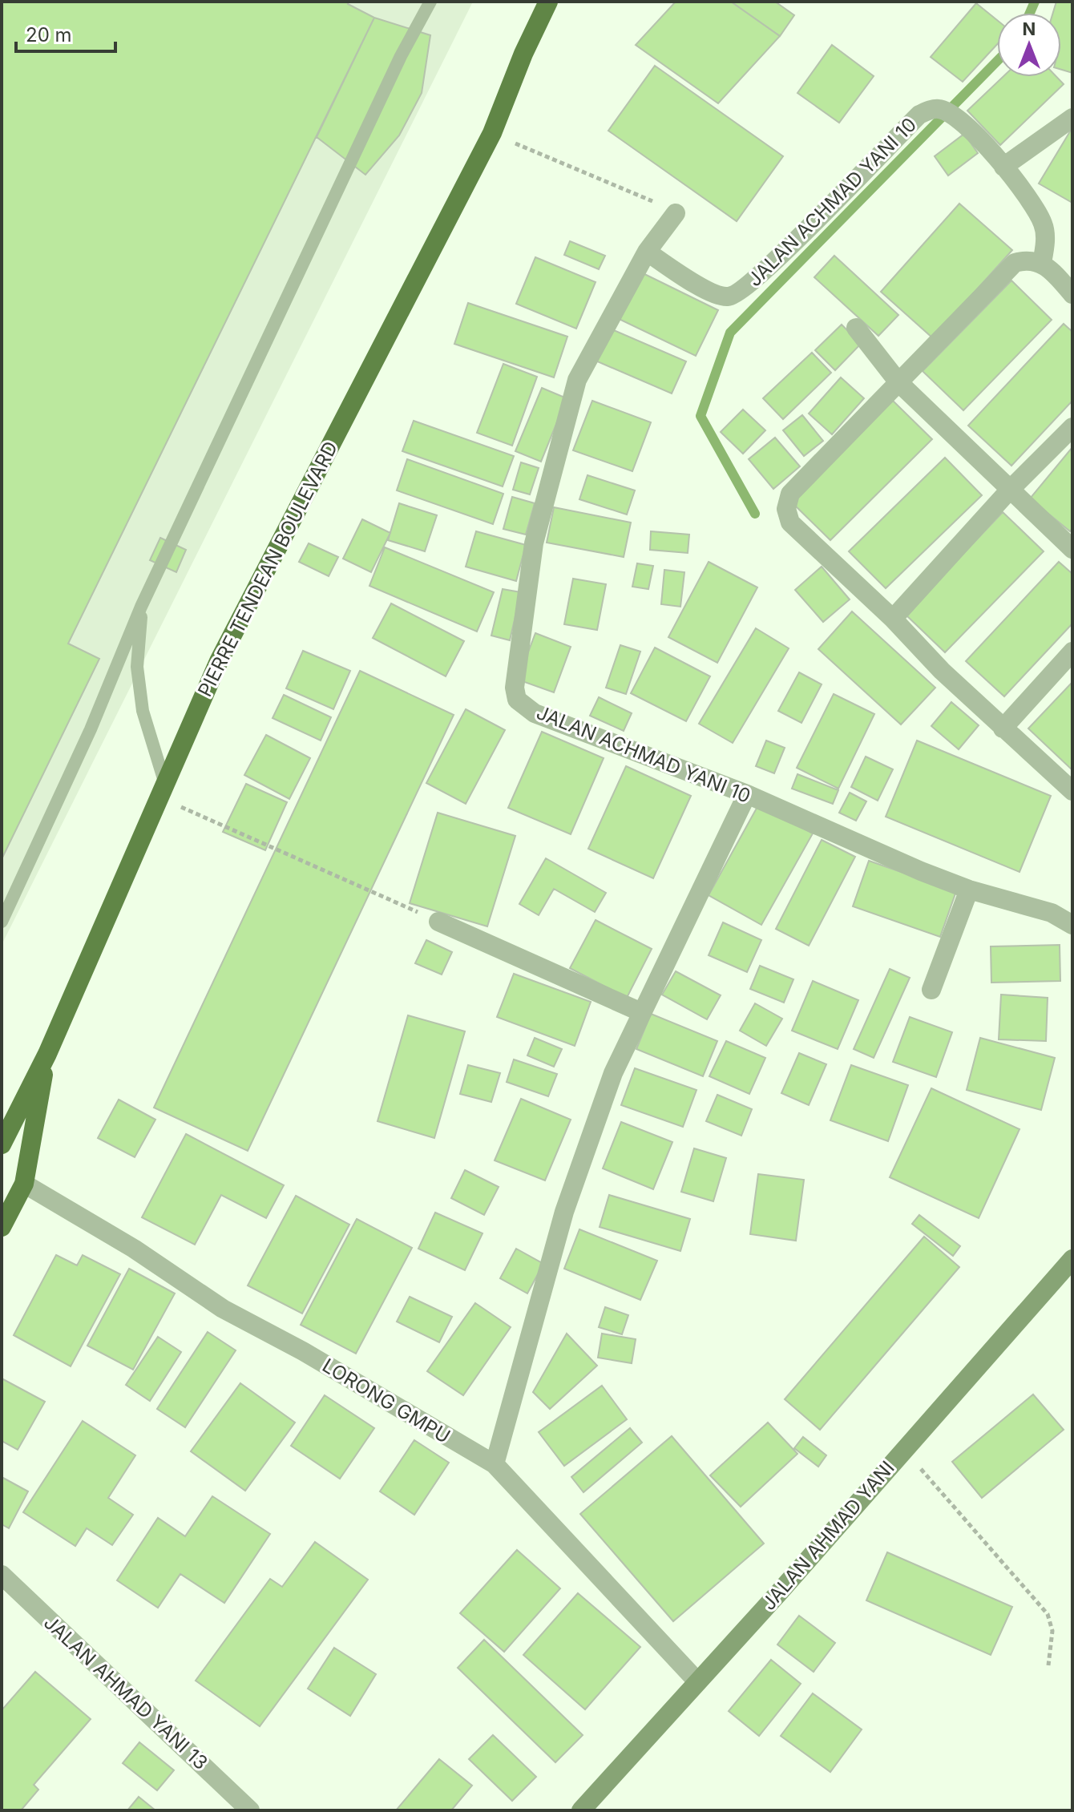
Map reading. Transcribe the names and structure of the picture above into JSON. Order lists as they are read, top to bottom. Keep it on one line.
{"streets":{"highway":["PIERRE TENDEAN BOULEVARD"],"main road":["JALAN AHMAD YANI"],"street":["JALAN ACHMAD YANI 10","LORONG GMPU","JALAN AHMAD YANI 13"]},"crossings":[["LORONG GMPU","JALAN AHMAD YANI"]],"scale_bar":"20 m","north":"top"}
